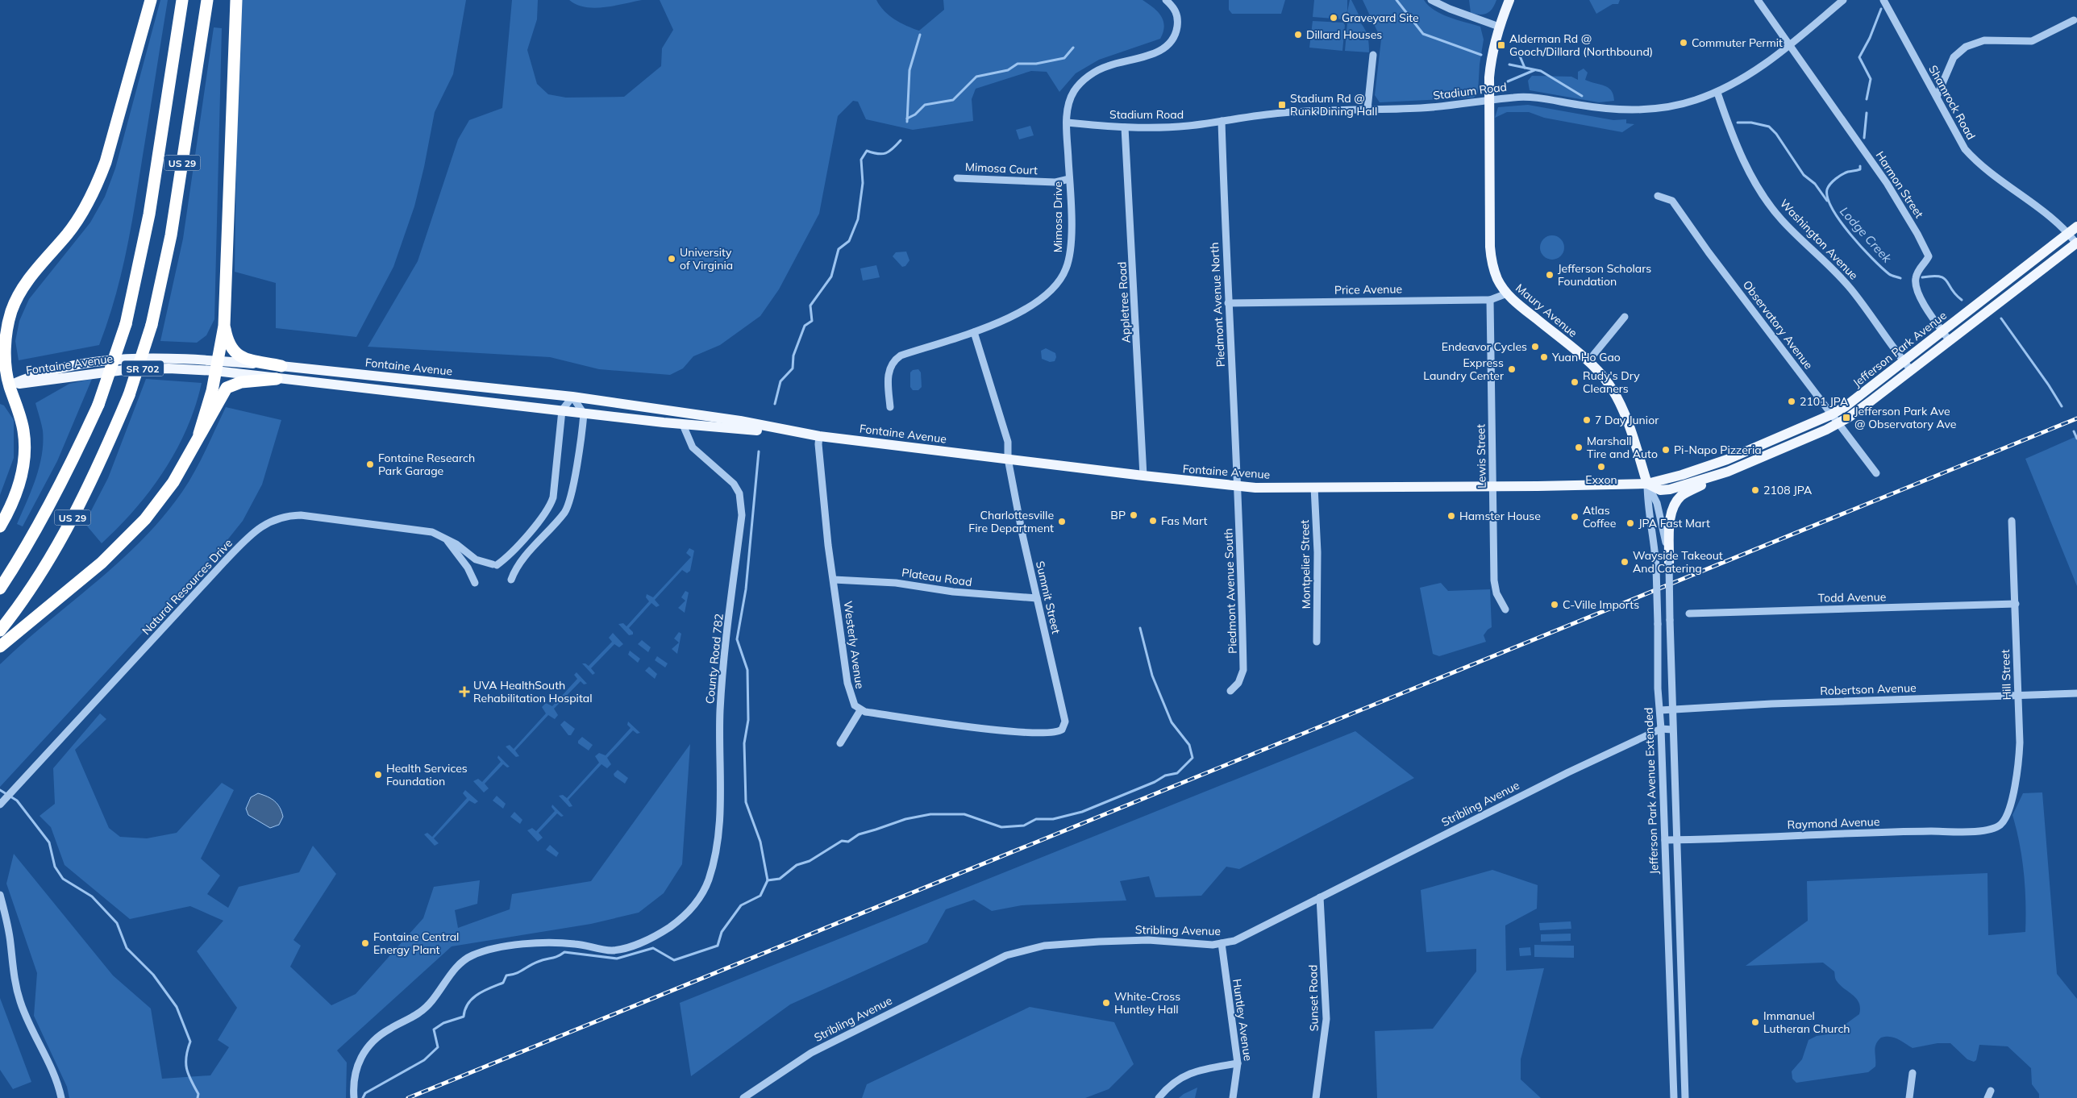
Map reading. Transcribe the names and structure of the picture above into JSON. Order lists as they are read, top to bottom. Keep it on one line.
{"streets":{"highway":["US 29"],"main road":["Maury Avenue","Jefferson Park Avenue","Fontaine Avenue","SR 702"],"street":["Stadium Road","Shamrock Road","Mimosa Court","Harmon Street","Mimosa Drive","Washington Avenue","Price Avenue","Appletree Road","Piedmont Avenue North","Observatory Avenue","Lewis Street","Montpelier Street","Plateau Road","Natural Resources Drive","Piedmont Avenue South","Summit Street","Todd Avenue","Westerly Avenue","County Road 782","Hill Street","Robertson Avenue","Jefferson Park Avenue Extended","Stribling Avenue","Raymond Avenue","Sunset Road","Huntley Avenue"]},"crossings":[["Stadium Road","Harmon Street"],["Stadium Road","Mimosa Drive"],["Stadium Road","Washington Avenue"],["Stadium Road","Appletree Road"],["Stadium Road","Piedmont Avenue North"],["Stadium Road","Maury Avenue"],["Shamrock Road","Jefferson Park Avenue"],["Mimosa Court","Mimosa Drive"],["Harmon Street","Jefferson Park Avenue"],["Washington Avenue","Jefferson Park Avenue"],["Price Avenue","Piedmont Avenue North"],["Price Avenue","Maury Avenue"],["Price Avenue","Lewis Street"],["Appletree Road","Fontaine Avenue"],["Piedmont Avenue North","Fontaine Avenue"],["Piedmont Avenue North","Piedmont Avenue South"],["Maury Avenue","Jefferson Park Avenue"],["Maury Avenue","Fontaine Avenue"],["Maury Avenue","Jefferson Park Avenue Extended"],["Observatory Avenue","Jefferson Park Avenue"],["Jefferson Park Avenue","Fontaine Avenue"],["Jefferson Park Avenue","Jefferson Park Avenue Extended"],["Fontaine Avenue","Lewis Street"],["Fontaine Avenue","Montpelier Street"],["Fontaine Avenue","Natural Resources Drive"],["Fontaine Avenue","Piedmont Avenue South"],["Fontaine Avenue","Summit Street"],["Fontaine Avenue","Westerly Avenue"],["Fontaine Avenue","County Road 782"],["Fontaine Avenue","Jefferson Park Avenue Extended"],["Plateau Road","Summit Street"],["Plateau Road","Westerly Avenue"],["Summit Street","Westerly Avenue"],["Todd Avenue","Hill Street"],["Hill Street","Robertson Avenue"],["Hill Street","Raymond Avenue"],["Robertson Avenue","Jefferson Park Avenue Extended"],["Jefferson Park Avenue Extended","Stribling Avenue"],["Jefferson Park Avenue Extended","Raymond Avenue"],["Stribling Avenue","Sunset Road"],["Stribling Avenue","Huntley Avenue"]],"water":["Lodge Creek"],"places":{"other":["Graveyard Site","Dillard Houses","Commuter Permit","University of Virginia","Jefferson Scholars Foundation","Endeavor Cycles","Yuan Ho Gao","Express Laundry Center","Rudy's Dry Cleaners","2101 JPA","7 Day Junior","Marshall Tire and Auto","Pi-Napo Pizzeria","Fontaine Research Park Garage","Exxon","2108 JPA","BP","Hamster House","Atlas Coffee","Fas Mart","Charlottesville Fire Department","JPA Fast Mart","Wayside Takeout And Catering","C-Ville Imports","Health Services Foundation","Fontaine Central Energy Plant","White-Cross Huntley Hall","Immanuel Lutheran Church"],"transit":["Alderman Rd @ Gooch/Dillard (Northbound)","Stadium Rd @ Runk Dining Hall","Jefferson Park Ave @ Observatory Ave"],"health":["UVA HealthSouth Rehabilitation Hospital"]}}
